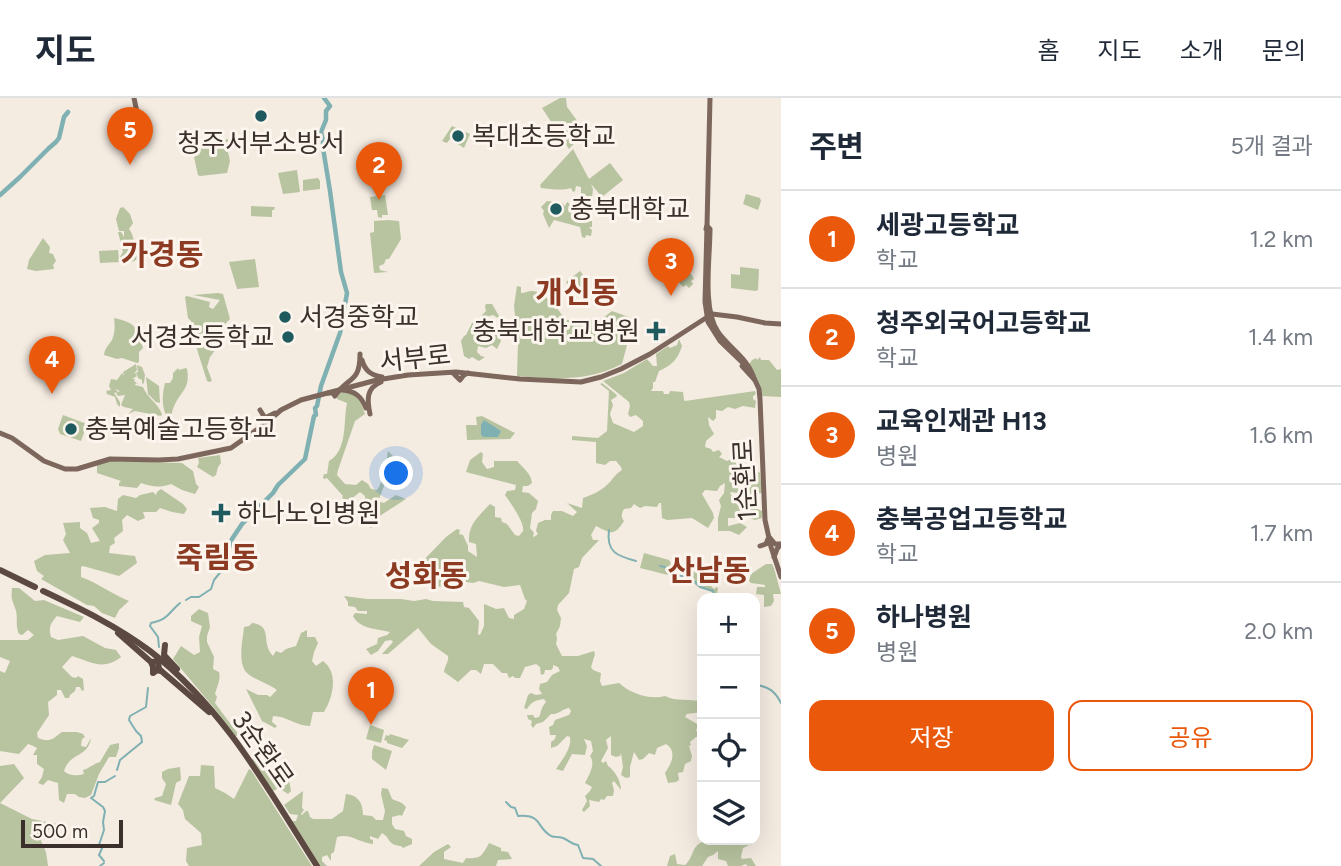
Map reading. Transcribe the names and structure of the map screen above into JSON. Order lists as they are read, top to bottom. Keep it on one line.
{"streets":{"highway":["3순환로"],"main road":["서부로","1순환로"]},"districts":["가경동","개신동","죽림동","산남동","성화동"],"places":{"other":["청주서부소방서","복대초등학교","충북대학교","서경중학교","서경초등학교","충북예술고등학교"],"health":["충북대학교병원","하나노인병원"]},"scale_bar":"500 m","page":{"header":"지도","nav":["홈","지도","소개","문의"],"heading":["주변","5개 결과"],"pins":["5","2","3","4","1"],"list":[{"mark":"1","name":"세광고등학교","note":"학교","value":"1.2 km"},{"mark":"2","name":"청주외국어고등학교","note":"학교","value":"1.4 km"},{"mark":"3","name":"교육인재관 H13","note":"병원","value":"1.6 km"},{"mark":"4","name":"충북공업고등학교","note":"학교","value":"1.7 km"},{"mark":"5","name":"하나병원","note":"병원","value":"2.0 km"}],"map_buttons":["+","−"],"buttons":["저장","공유"],"scale":"500 m"}}
